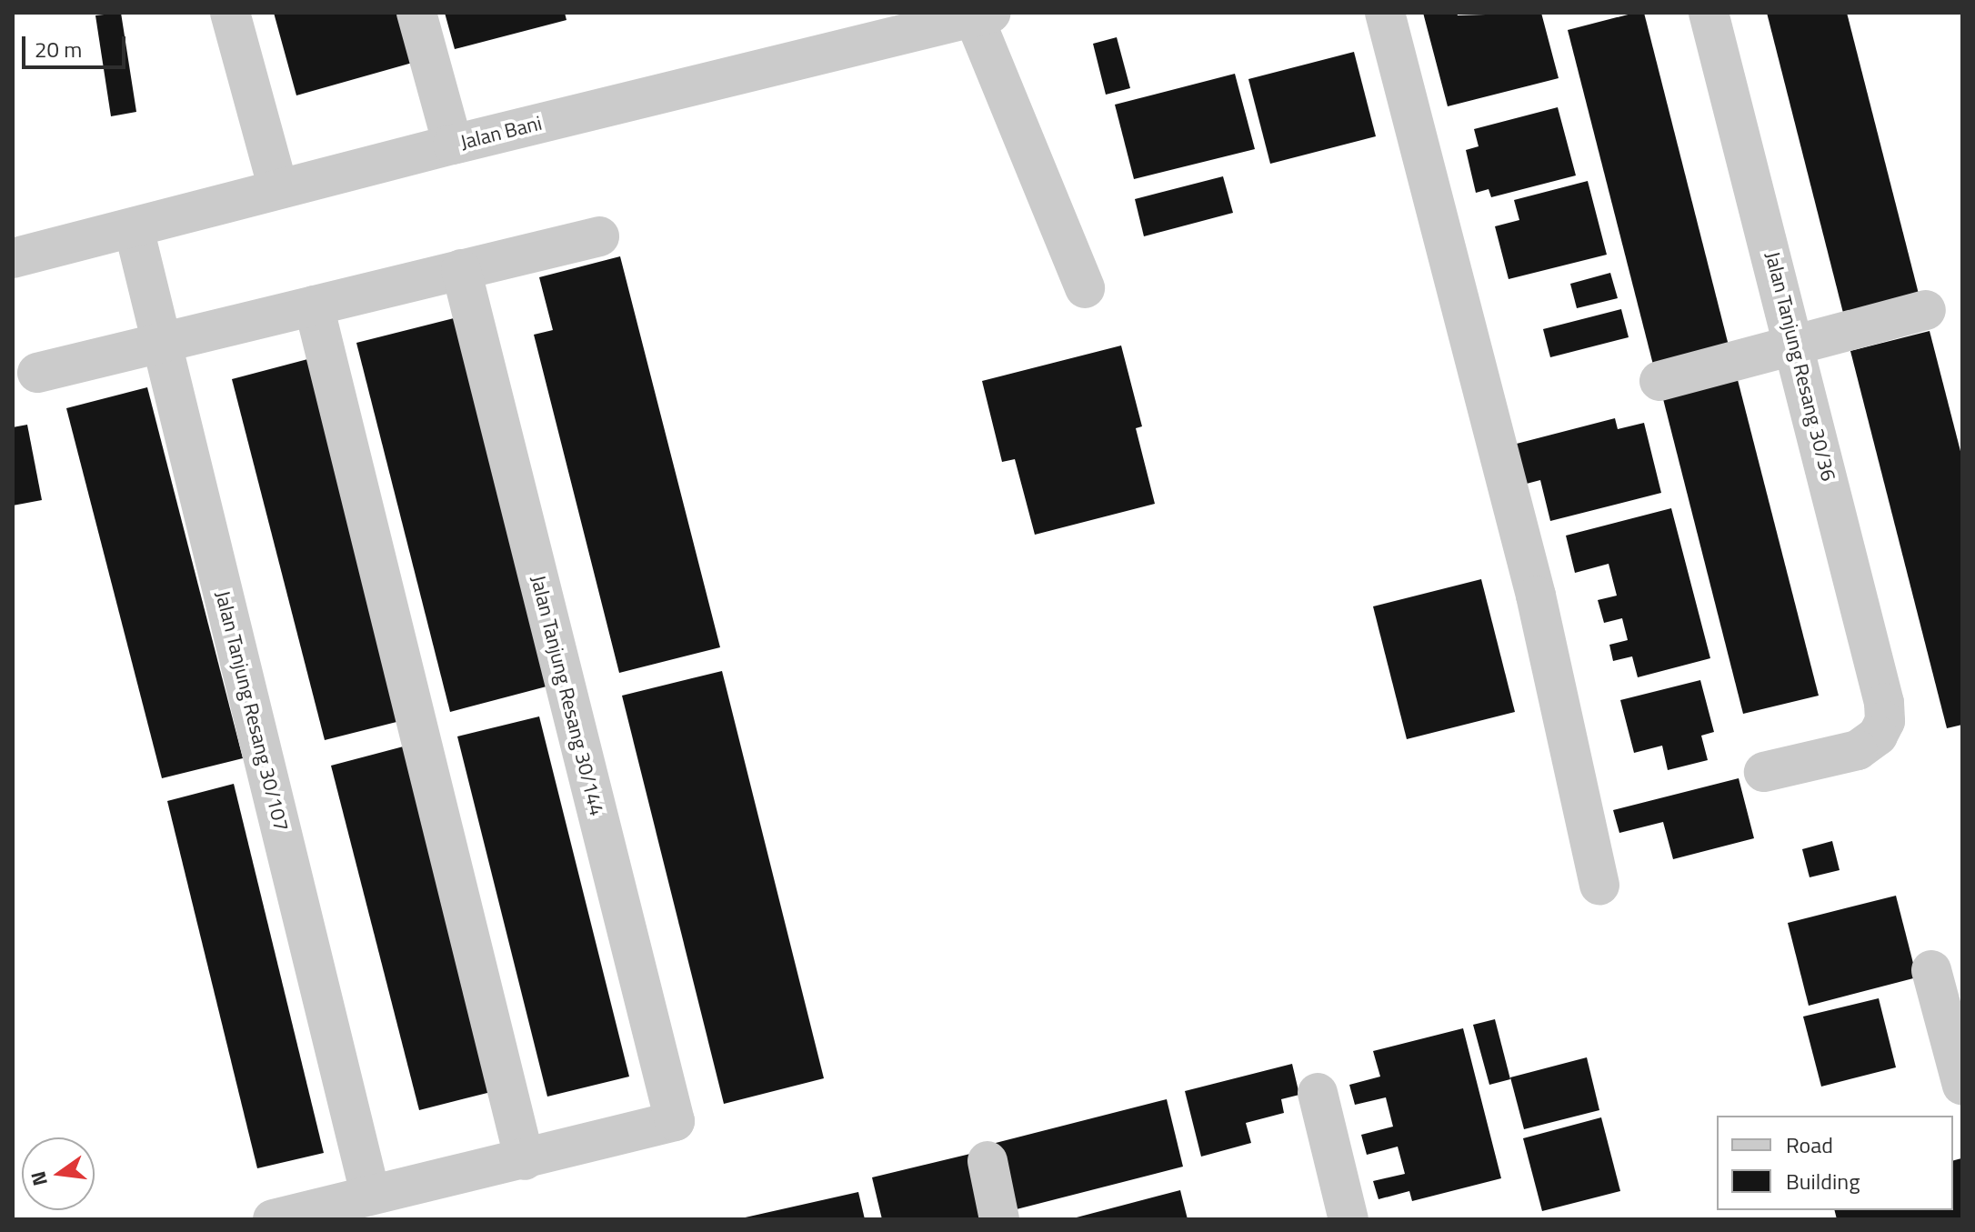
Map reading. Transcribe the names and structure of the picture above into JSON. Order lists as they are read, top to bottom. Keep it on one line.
{"streets":{"street":["Jalan Bani","Jalan Tanjung Resang 30/36","Jalan Tanjung Resang 30/144","Jalan Tanjung Resang 30/107"]},"crossings":[["Jalan Bani","Jalan Tanjung Resang 30/107"]],"legend":["Road","Building"],"scale_bar":"20 m","north":"left"}
